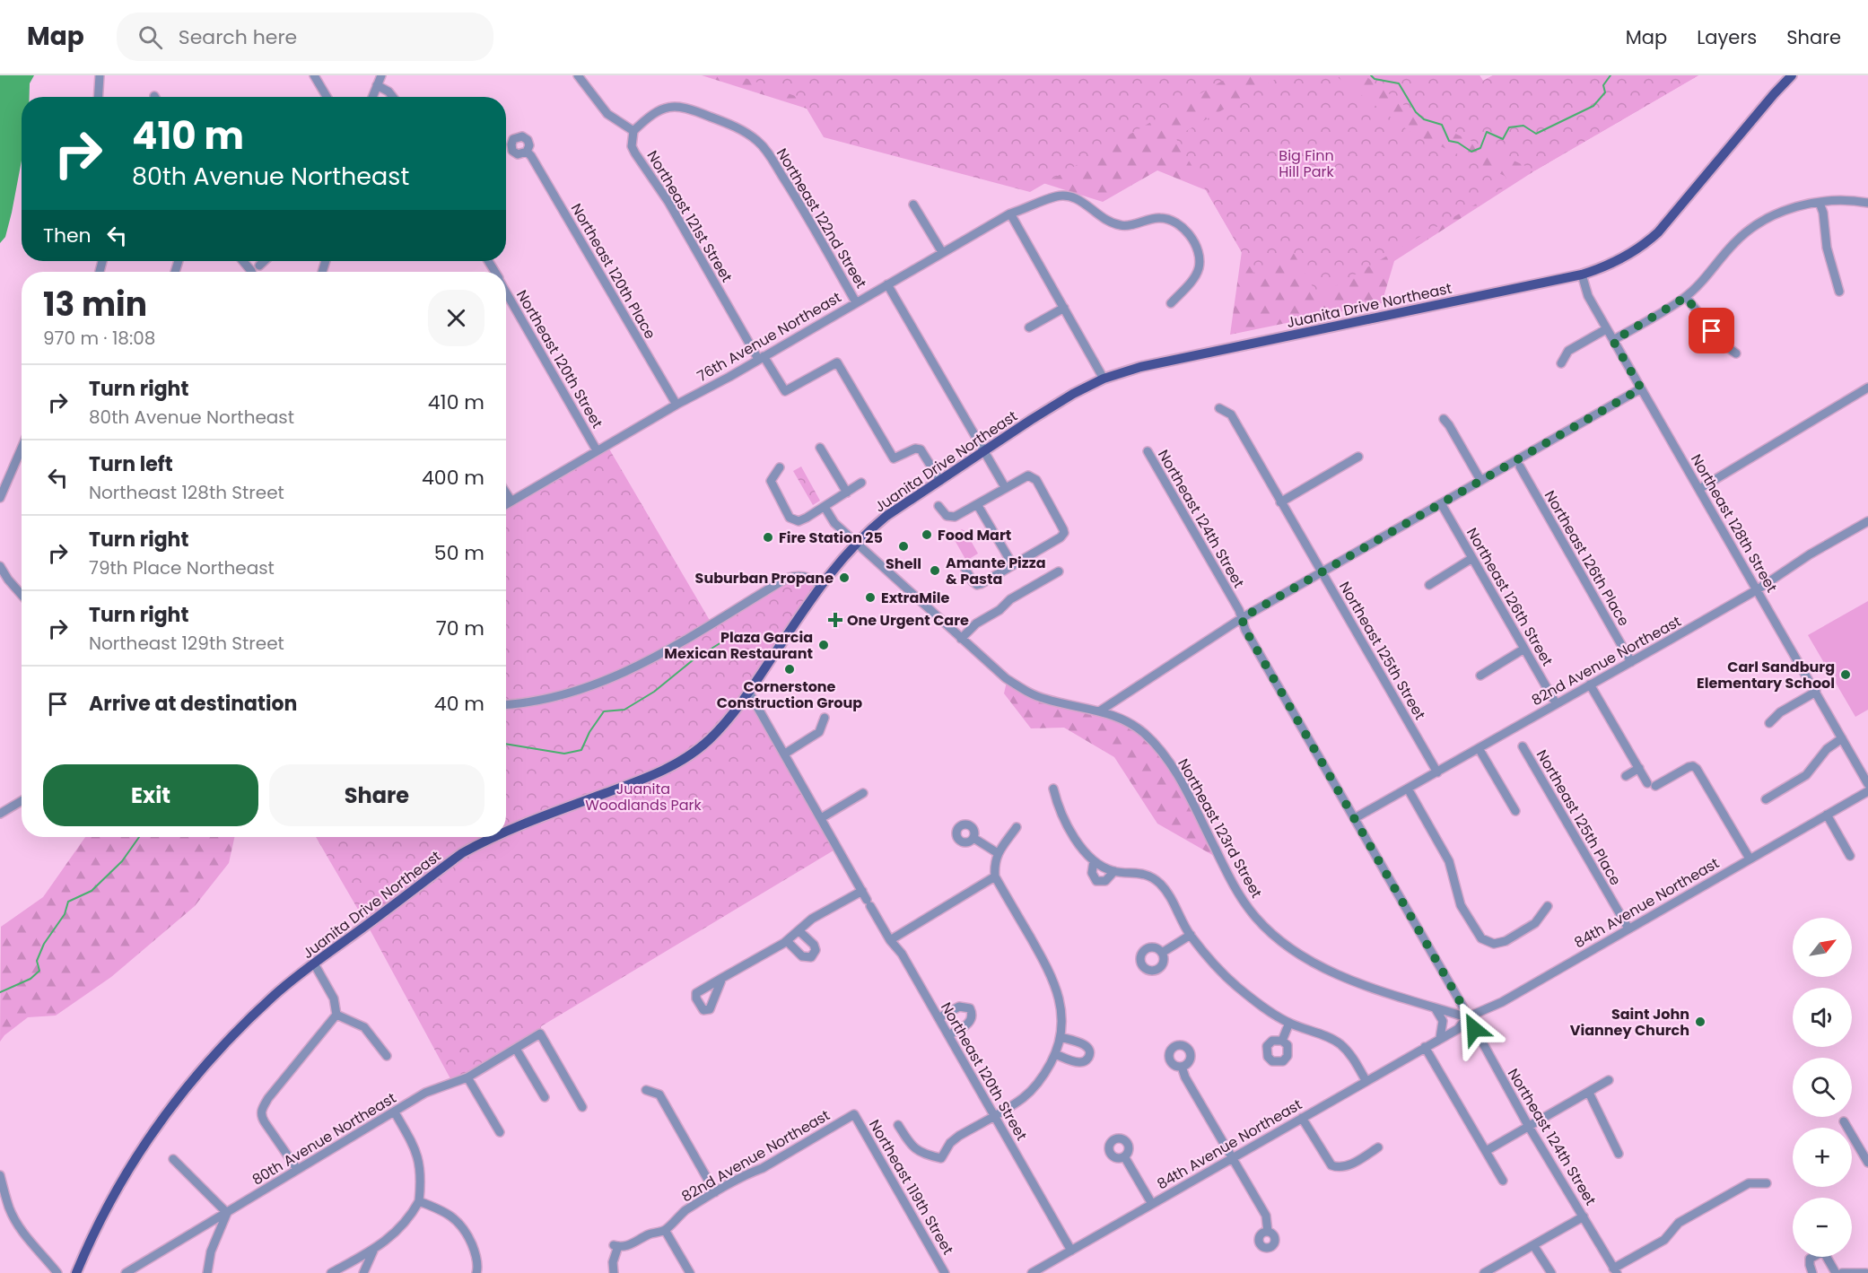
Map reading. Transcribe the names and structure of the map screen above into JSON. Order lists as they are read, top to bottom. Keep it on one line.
{"streets":{"main road":["Juanita Drive Northeast"],"street":["Northeast 121st Street","Northeast 122nd Street","Northeast 120th Place","76th Avenue Northeast","Northeast 120th Street","Northeast 124th Street","Northeast 128th Street","Northeast 126th Place","Northeast 126th Street","Northeast 125th Street","82nd Avenue Northeast","Northeast 125th Place","Northeast 123rd Street","84th Avenue Northeast","80th Avenue Northeast","Northeast 119th Street"]},"crossings":[["Northeast 121st Street","Northeast 122nd Street"],["Northeast 121st Street","Juanita Drive Northeast"],["Northeast 121st Street","76th Avenue Northeast"],["Northeast 122nd Street","76th Avenue Northeast"],["Northeast 120th Place","76th Avenue Northeast"],["Juanita Drive Northeast","Northeast 120th Street"],["Juanita Drive Northeast","Northeast 128th Street"],["Juanita Drive Northeast","Northeast 123rd Street"],["76th Avenue Northeast","Northeast 120th Street"],["Northeast 120th Street","84th Avenue Northeast"],["Northeast 124th Street","82nd Avenue Northeast"],["Northeast 124th Street","Northeast 123rd Street"],["Northeast 124th Street","84th Avenue Northeast"],["Northeast 128th Street","82nd Avenue Northeast"],["Northeast 126th Place","82nd Avenue Northeast"],["Northeast 126th Street","82nd Avenue Northeast"],["Northeast 125th Street","82nd Avenue Northeast"],["82nd Avenue Northeast","Northeast 119th Street"],["Northeast 125th Place","84th Avenue Northeast"],["Northeast 123rd Street","84th Avenue Northeast"]],"parks":["Big Finn Hill Park","Juanita Woodlands Park"],"places":{"other":["Food Mart","Fire Station 25","Shell","Amante Pizza & Pasta","Suburban Propane","ExtraMile","Plaza Garcia Mexican Restaurant","Cornerstone Construction Group","Carl Sandburg Elementary School","Saint John Vianney Church"],"health":["One Urgent Care"]},"north":"top right","page":{"header":"Map","search":"Search here","nav":["Map","Layers","Share"],"turn":["410 m","80th Avenue Northeast"],"then":"Then","heading":["13 min","970 m · 18:08"],"list":[{"name":"Turn right","note":"80th Avenue Northeast","value":"410 m"},{"name":"Turn left","note":"Northeast 128th Street","value":"400 m"},{"name":"Turn right","note":"79th Place Northeast","value":"50 m"},{"name":"Turn right","note":"Northeast 129th Street","value":"70 m"},{"name":"Arrive at destination","value":"40 m"}],"buttons":["Exit","Share"],"map_buttons":["+","−"]}}
